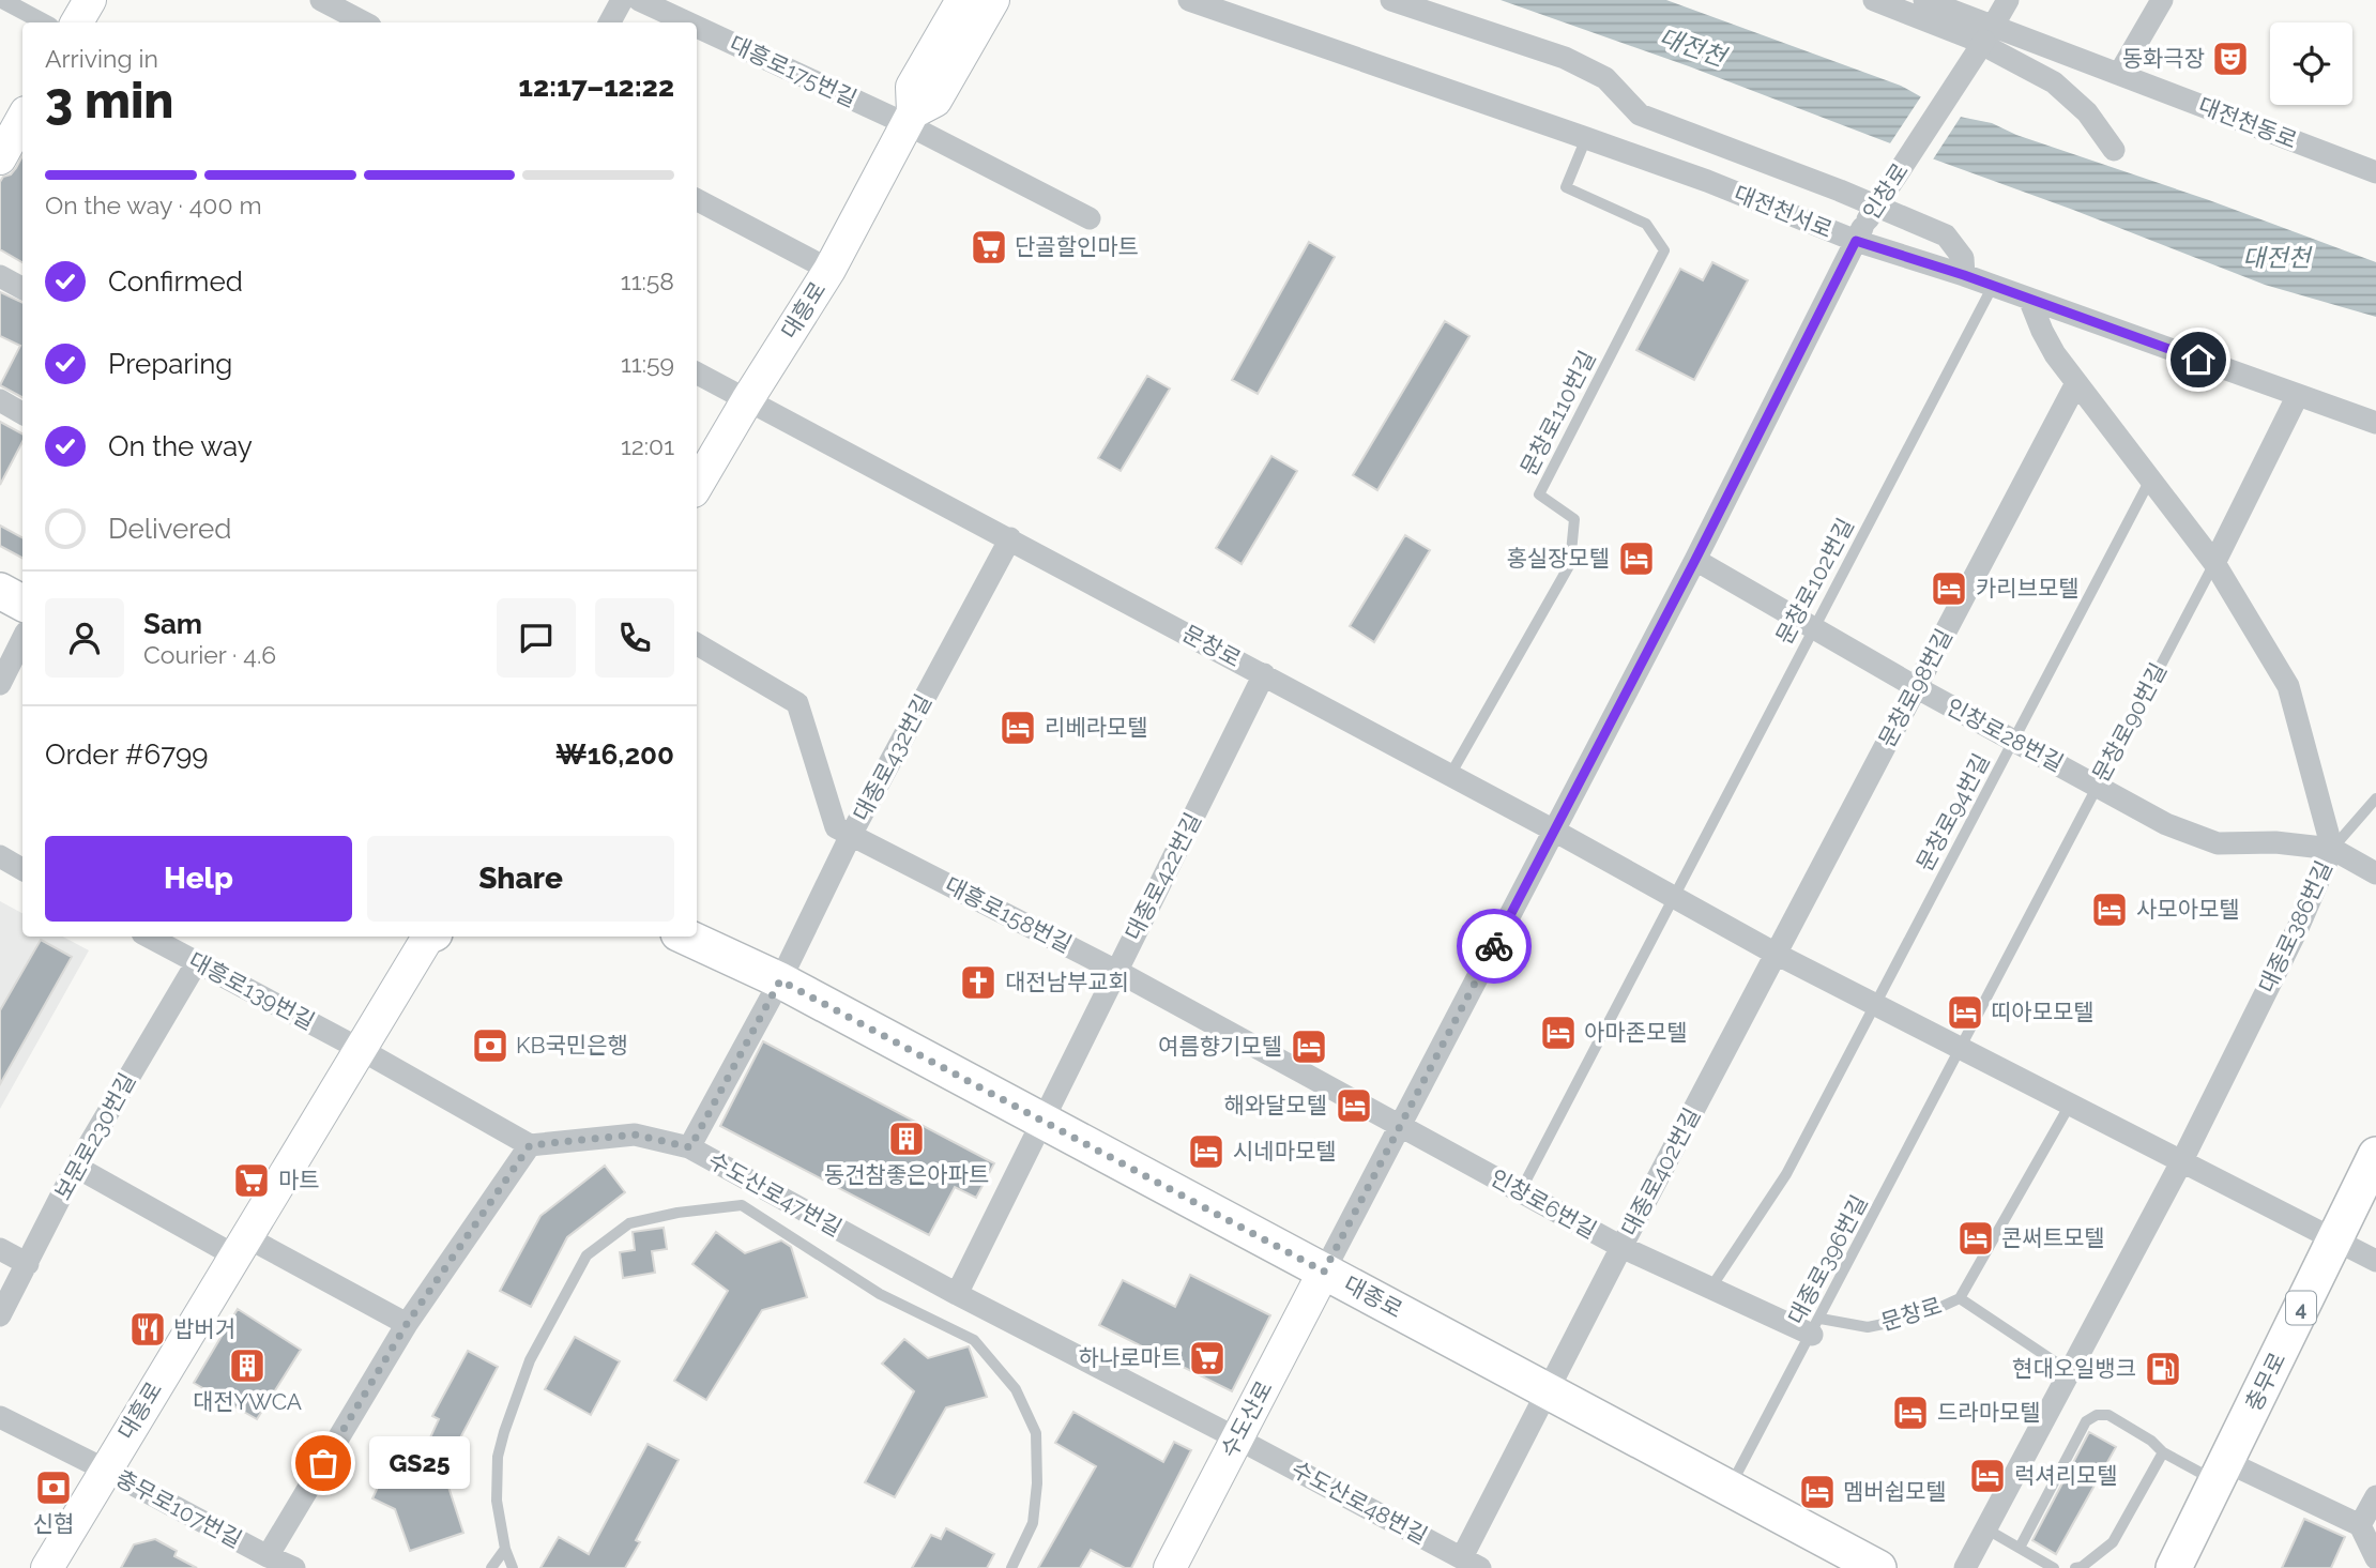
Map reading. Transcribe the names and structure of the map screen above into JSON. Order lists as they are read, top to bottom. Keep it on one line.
{"streets":{"main road":["대흥로","대종로","4","충무로","수도산로"],"street":["대흥로175번길","대전천동로","인창로","대전천서로","문창로","문창로98번길","문창로90번길","인창로28번길","대종로432번길","대종로422번길","대흥로158번길","대종로386번길","대흥로139번길","보문로230번길","대종로402번길","수도산로47번길","인창로6번길","수도산로48번길","충무로107번길"],"lane":["문창로110번길","문창로102번길","문창로94번길","대종로396번길"]},"crossings":[["대흥로175번길","대흥로"],["대전천동로","인창로"],["인창로","대전천서로"],["인창로","문창로"],["인창로","인창로28번길"],["인창로","대흥로158번길"],["인창로","인창로6번길"],["인창로","대종로"],["인창로","수도산로"],["대전천서로","문창로110번길"],["대전천서로","문창로102번길"],["대전천서로","문창로90번길"],["대전천서로","대종로386번길"],["대흥로","문창로"],["대흥로","대흥로139번길"],["대흥로","충무로107번길"],["문창로110번길","문창로"],["문창로102번길","문창로"],["문창로102번길","인창로28번길"],["문창로","문창로98번길"],["문창로","문창로90번길"],["문창로","대종로432번길"],["문창로","문창로94번길"],["문창로","대종로422번길"],["문창로","대종로386번길"],["문창로","대종로402번길"],["문창로","인창로6번길"],["문창로","대종로396번길"],["문창로","충무로"],["문창로98번길","인창로28번길"],["문창로98번길","대종로386번길"],["문창로98번길","대종로402번길"],["문창로90번길","인창로28번길"],["문창로90번길","대종로386번길"],["문창로90번길","대종로396번길"],["인창로28번길","문창로94번길"],["인창로28번길","대종로386번길"],["대종로432번길","대흥로158번길"],["대종로432번길","대종로"],["문창로94번길","대종로386번길"],["대종로422번길","대흥로158번길"],["대종로422번길","대종로"],["대흥로158번길","인창로6번길"],["대흥로139번길","보문로230번길"],["대종로402번길","인창로6번길"],["대종로402번길","대종로"],["수도산로47번길","수도산로"],["수도산로47번길","수도산로48번길"],["인창로6번길","대종로396번길"],["대종로396번길","대종로"],["대종로","수도산로"],["수도산로","수도산로48번길"]],"water":["대전천"],"places":{"theatre":["동화극장"],"supermarket":["단골할인마트","마트","하나로마트"],"hotel":["홍실장모텔","카리브모텔","리베라모텔","사모아모텔","띠아모모텔","아마존모텔","여름향기모텔","해와달모텔","시네마모텔","콘써트모텔","드라마모텔","럭셔리모텔","멤버쉽모텔"],"church":["대전남부교회"],"bank":["KB국민은행","신협"],"building":["동건참좋은아파트","대전YWCA"],"restaurant":["밥버거"],"fuel station":["현대오일뱅크"],"other":["GS25"]},"page":{"heading":["3 min","Arriving in","12:17–12:22"],"panel":["Sam","Courier · 4.6","Order #6799","₩16,200"],"bar":"On the way · 400 m","list":[["Confirmed","11:58"],["Preparing","11:59"],["On the way","12:01"],"Delivered"],"buttons":["Help","Share"],"bubble":"GS25"}}
